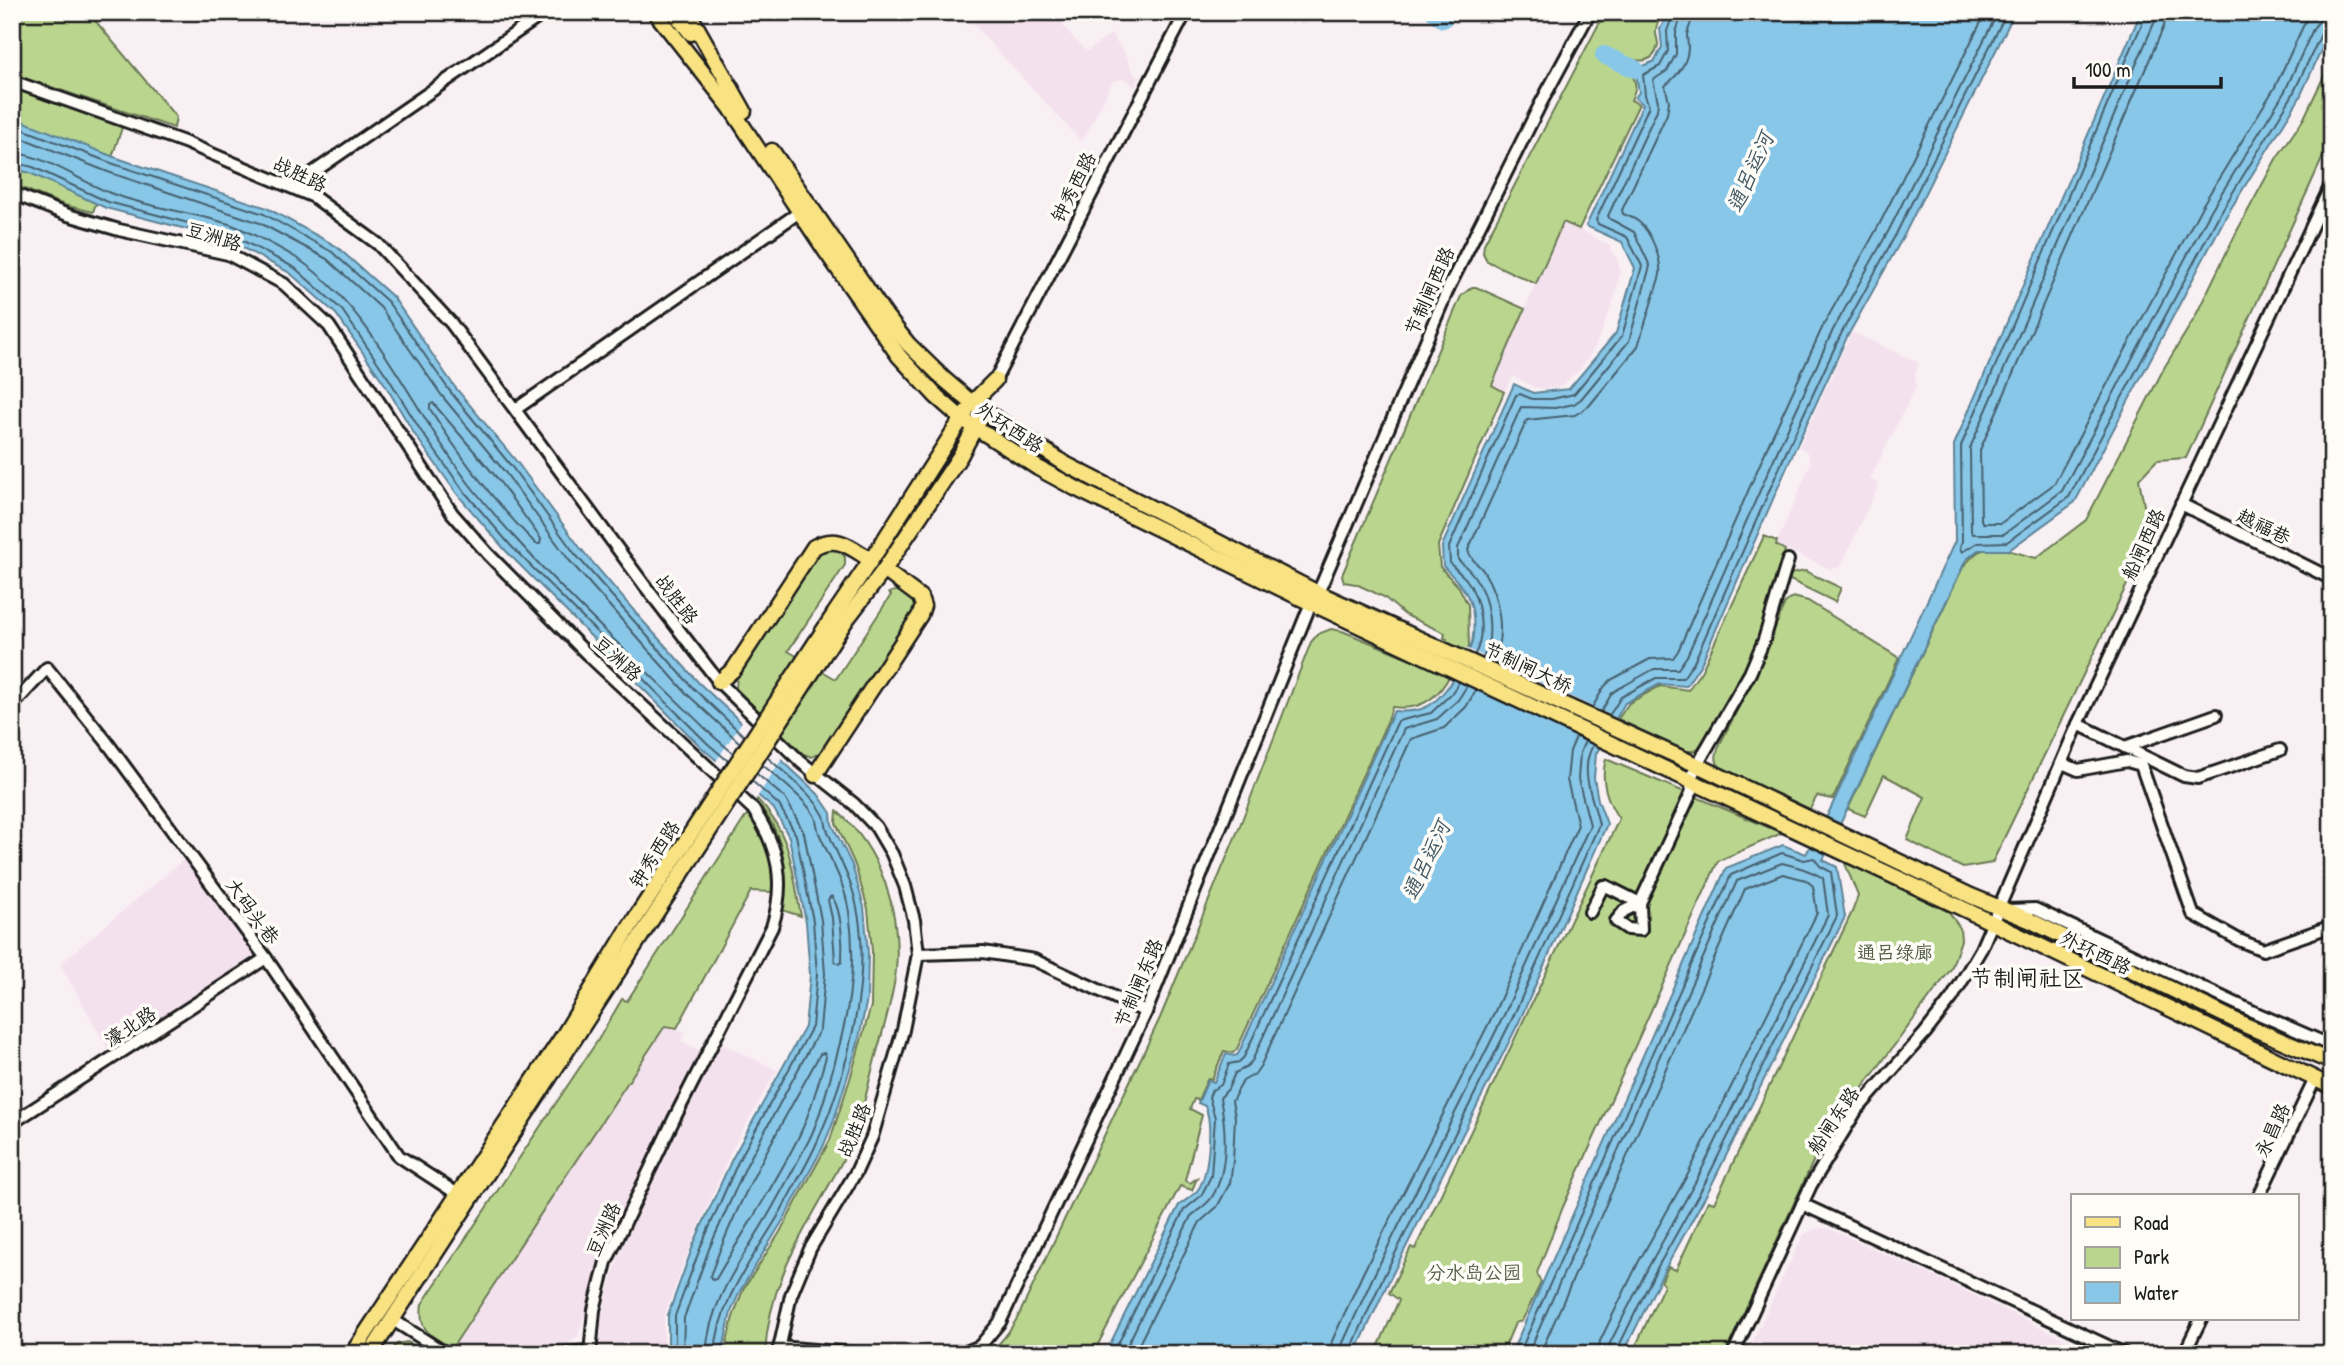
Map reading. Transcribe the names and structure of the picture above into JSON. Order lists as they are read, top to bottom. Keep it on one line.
{"streets":{"main road":["钟秀西路","外环西路","节制闸大桥"],"street":["战胜路","豆洲路","节制闸西路","越福巷","船闸西路","大码头巷","节制闸东路","濠北路","船闸东路","永昌路"]},"crossings":[["钟秀西路","外环西路"],["钟秀西路","大码头巷"],["节制闸西路","外环西路"],["节制闸西路","节制闸东路"],["外环西路","船闸西路"],["外环西路","节制闸大桥"],["外环西路","节制闸东路"],["外环西路","船闸东路"],["外环西路","永昌路"],["越福巷","船闸西路"],["船闸西路","船闸东路"],["大码头巷","濠北路"]],"districts":["节制闸社区"],"water":["通吕运河"],"parks":["通吕绿廊","分水岛公园"],"legend":["Road","Park","Water"],"scale_bar":"100 m"}
